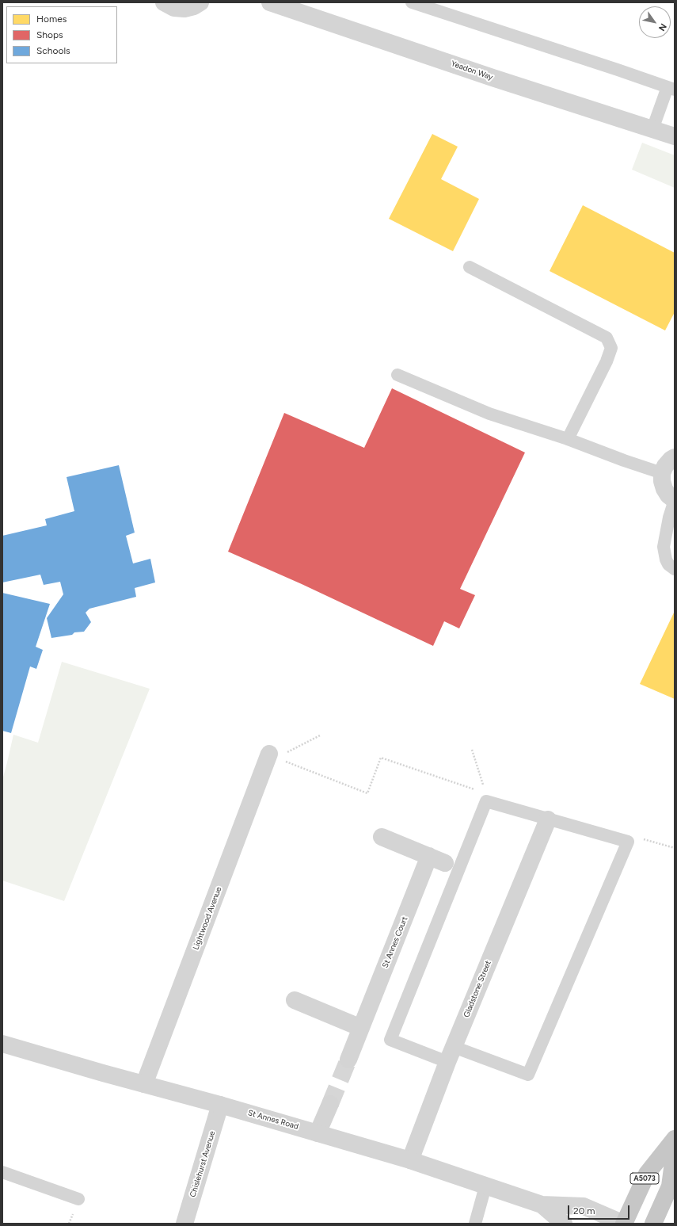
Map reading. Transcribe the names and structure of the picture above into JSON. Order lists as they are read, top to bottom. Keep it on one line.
{"streets":{"highway":["A5073"],"street":["Yeadon Way","Lightwood Avenue","St Annes Court","Gladstone Street","St Annes Road","Chislehurst Avenue"]},"crossings":[["Lightwood Avenue","St Annes Road"],["Gladstone Street","St Annes Road"],["St Annes Road","Chislehurst Avenue"],["St Annes Road","A5073"]],"legend":["Homes","Shops","Schools"],"scale_bar":"20 m","north":"bottom right"}
